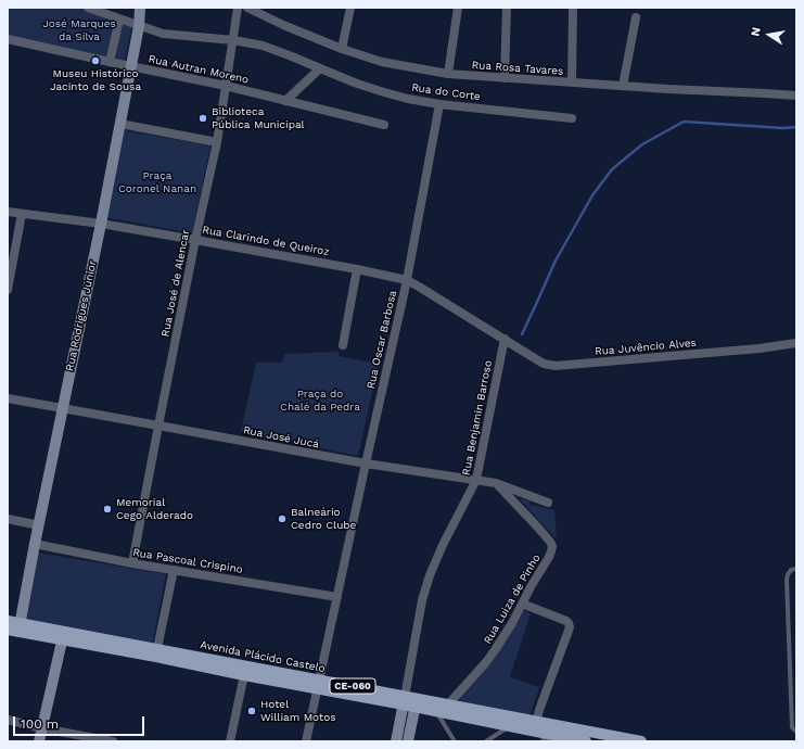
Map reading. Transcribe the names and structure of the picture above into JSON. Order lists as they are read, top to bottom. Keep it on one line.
{"streets":{"main road":["Rua Rodrigues Júnior","Avenida Plácido Castelo","CE-060"],"street":["Rua Rosa Tavares","Rua Autran Moreno","Rua do Corte","Rua Clarindo de Queiroz","Rua José de Alencar","Rua Oscar Barbosa","Rua Juvêncio Alves","Rua Benjamin Barroso","Rua José Jucá","Rua Pascoal Crispino","Rua Luiza de Pinho"]},"crossings":[["Rua Autran Moreno","Rua José de Alencar"],["Rua Autran Moreno","Rua Rodrigues Júnior"],["Rua do Corte","Rua José de Alencar"],["Rua do Corte","Rua Rodrigues Júnior"],["Rua do Corte","Rua Oscar Barbosa"],["Rua Clarindo de Queiroz","Rua José de Alencar"],["Rua Clarindo de Queiroz","Rua Rodrigues Júnior"],["Rua Clarindo de Queiroz","Rua Oscar Barbosa"],["Rua Clarindo de Queiroz","Rua Juvêncio Alves"],["Rua Clarindo de Queiroz","Rua Benjamin Barroso"],["Rua José de Alencar","Rua José Jucá"],["Rua José de Alencar","Rua Pascoal Crispino"],["Rua Rodrigues Júnior","Rua José Jucá"],["Rua Rodrigues Júnior","Rua Pascoal Crispino"],["Rua Rodrigues Júnior","Avenida Plácido Castelo"],["Rua Oscar Barbosa","Rua José Jucá"],["Rua Oscar Barbosa","Rua Pascoal Crispino"],["Rua Oscar Barbosa","Avenida Plácido Castelo"],["Rua Juvêncio Alves","Rua Benjamin Barroso"],["Rua Benjamin Barroso","Rua José Jucá"],["Rua Benjamin Barroso","Avenida Plácido Castelo"],["Rua José Jucá","Rua Luiza de Pinho"],["Rua Luiza de Pinho","Avenida Plácido Castelo"]],"parks":["José Marques da Silva","Praça Coronel Nanan","Praça do Chalé da Pedra"],"places":["Museu Histórico Jacinto de Sousa","Biblioteca Pública Municipal","Memorial Cego Alderado","Balneário Cedro Clube","Hotel William Motos"],"scale_bar":"100 m","north":"left"}
